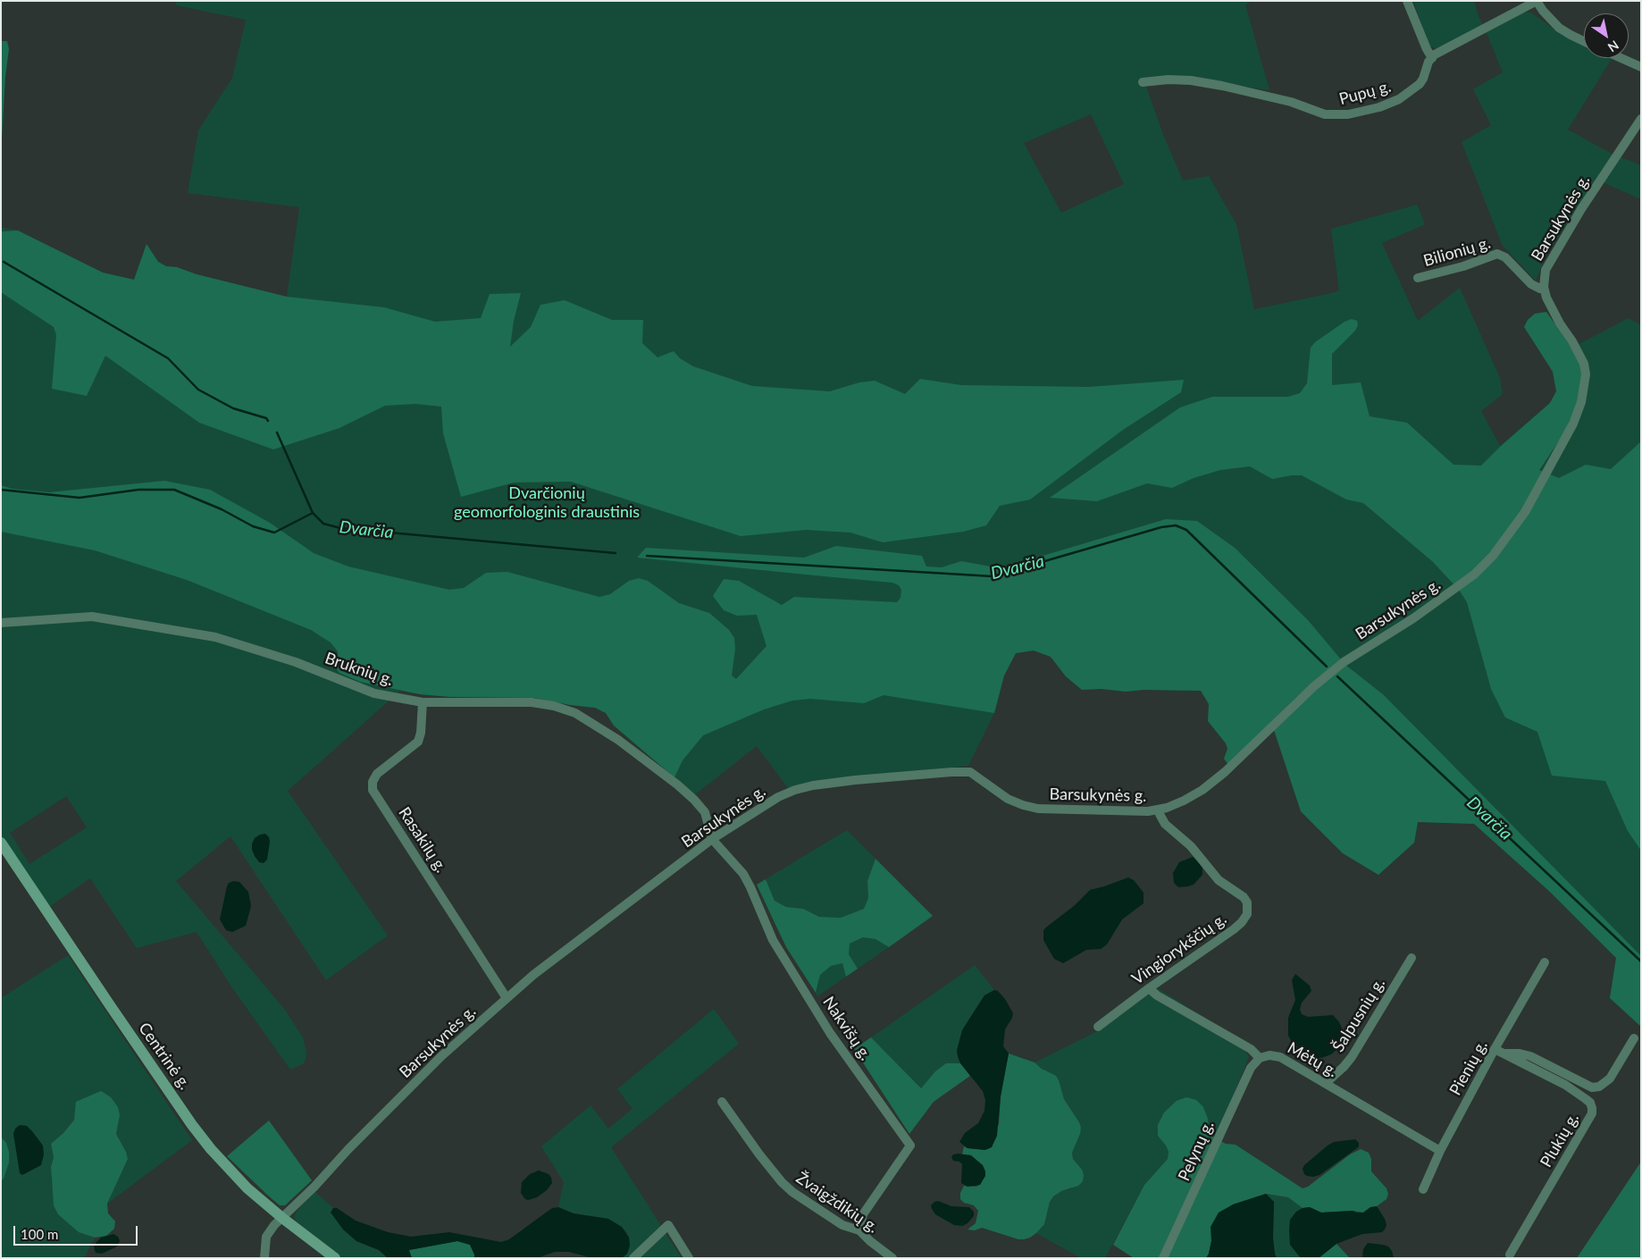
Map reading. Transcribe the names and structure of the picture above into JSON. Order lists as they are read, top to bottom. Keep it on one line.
{"streets":{"main road":["Centrinė g."],"street":["Pupų g.","Barsukynės g.","Bilionių g.","Bruknių g.","Rasakilų g.","Vingiorykščių g.","Šalpusnių g.","Nakvišų g.","Mėtų g.","Pienių g.","Plukių g.","Pelynų g.","Žvaigždikių g."]},"crossings":[["Barsukynės g.","Bilionių g."],["Barsukynės g.","Bruknių g."],["Barsukynės g.","Rasakilų g."],["Barsukynės g.","Vingiorykščių g."],["Barsukynės g.","Nakvišų g."],["Barsukynės g.","Centrinė g."],["Bruknių g.","Rasakilų g."],["Bruknių g.","Nakvišų g."],["Šalpusnių g.","Mėtų g."],["Nakvišų g.","Žvaigždikių g."],["Mėtų g.","Pienių g."],["Mėtų g.","Pelynų g."],["Pienių g.","Plukių g."]],"water":["Dvarčia"],"parks":["Dvarčionių geomorfologinis draustinis"],"scale_bar":"100 m","north":"bottom right"}
